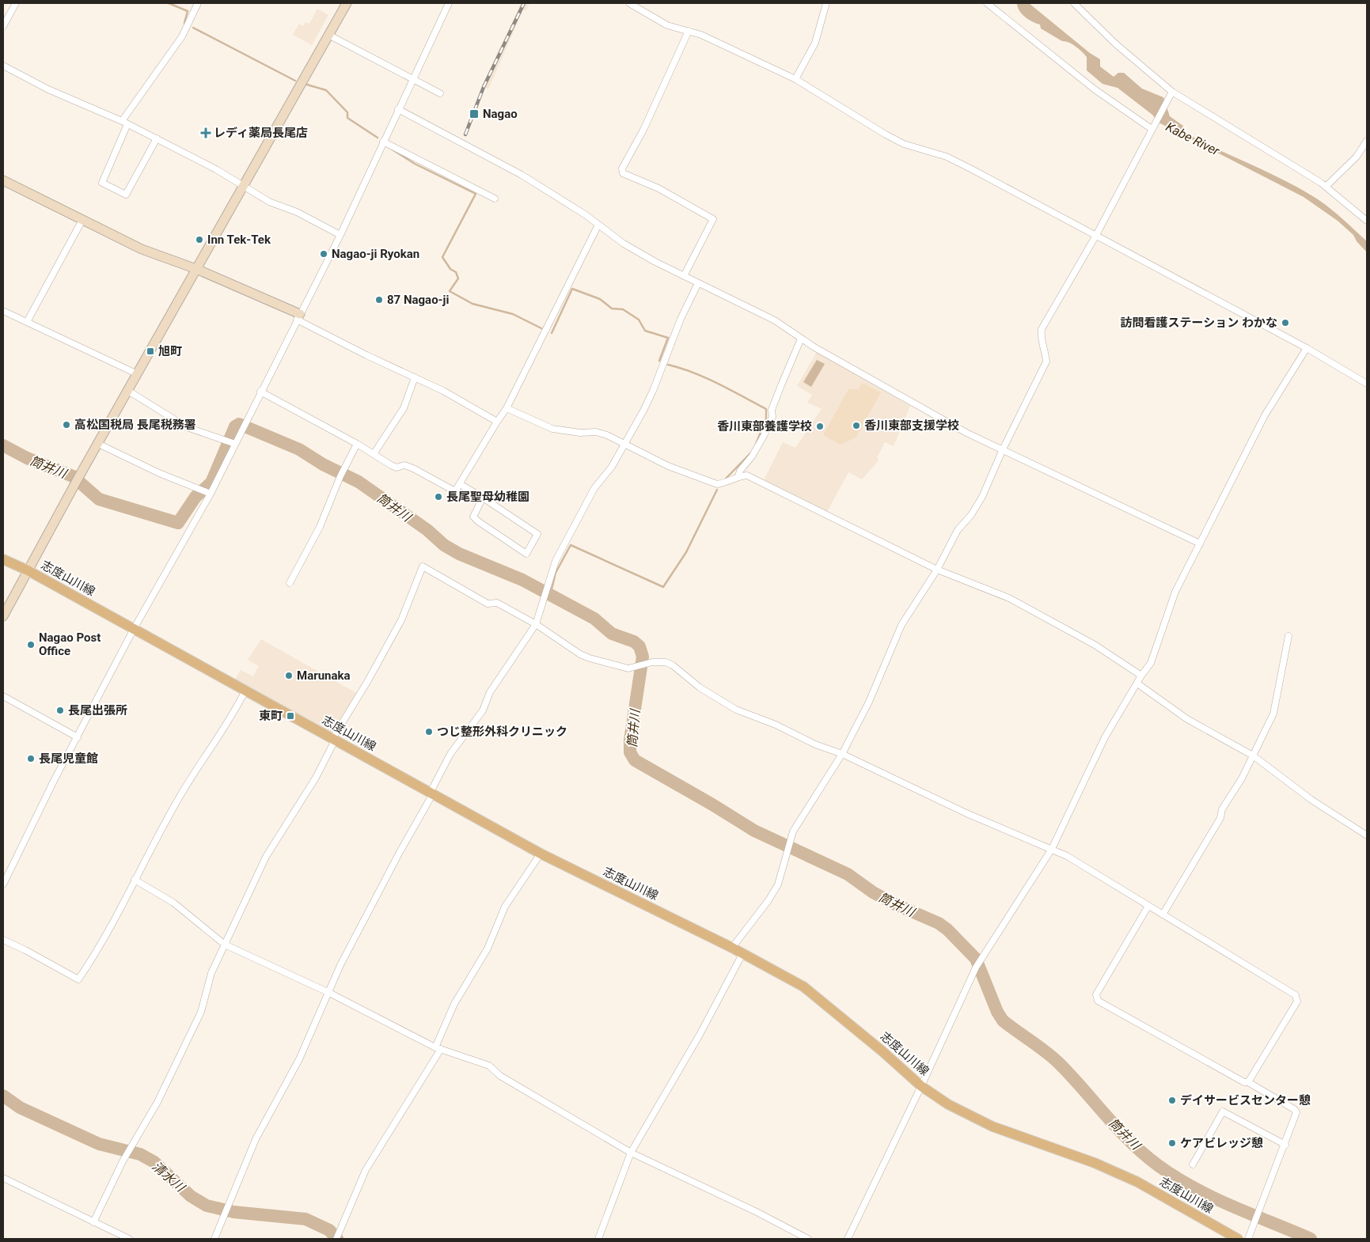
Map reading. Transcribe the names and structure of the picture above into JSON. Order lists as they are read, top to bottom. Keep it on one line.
{"streets":{"main road":["志度山川線"]},"water":["Kabe River","筒井川","清水川"],"places":{"transit":["Nagao","旭町","東町"],"health":["レディ薬局長尾店"],"other":["Inn Tek-Tek","Nagao-ji Ryokan","87 Nagao-ji","訪問看護ステーション わかな","高松国税局 長尾税務署","香川東部支援学校","香川東部養護学校","長尾聖母幼稚園","Nagao Post Office","Marunaka","長尾出張所","つじ整形外科クリニック","長尾児童館","デイサービスセンター憩","ケアビレッジ憩"]}}
